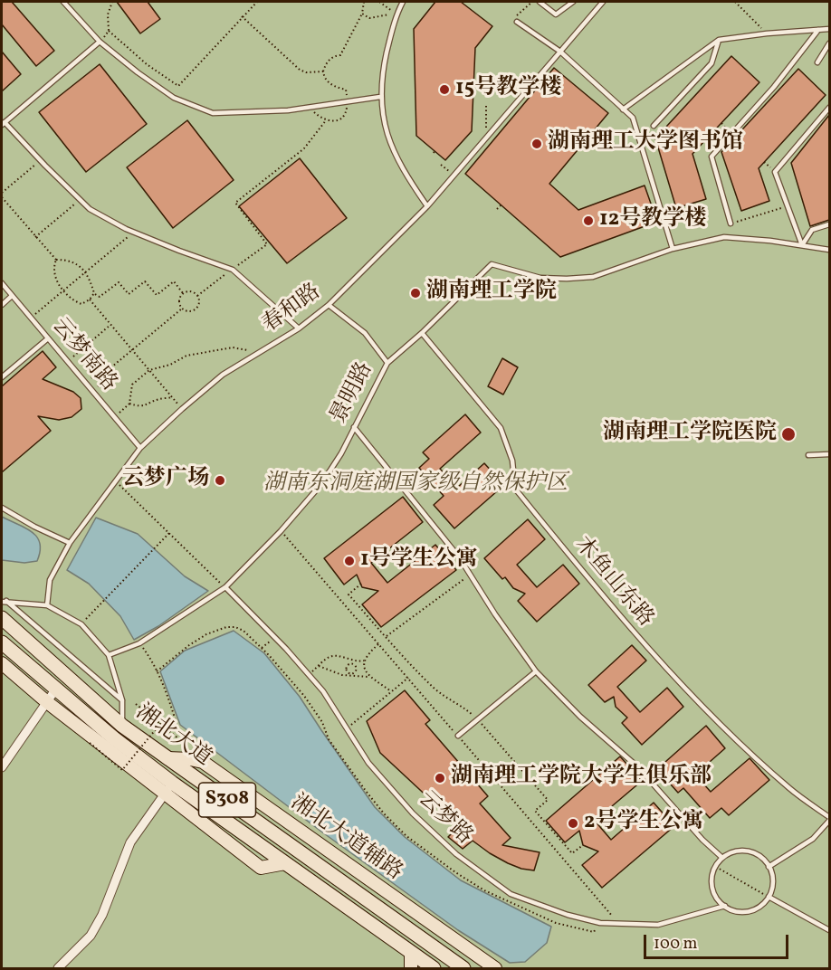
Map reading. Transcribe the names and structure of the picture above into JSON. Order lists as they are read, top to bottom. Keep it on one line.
{"streets":{"highway":["湘北大道","S308"],"main road":["湘北大道辅路"],"lane":["春和路","云梦南路","景明路","木鱼山东路","云梦路"]},"crossings":[["春和路","云梦南路"],["景明路","木鱼山东路"],["景明路","云梦路"],["湘北大道","湘北大道辅路"]],"parks":["湖南东洞庭湖国家级自然保护区"],"places":["15号教学楼","湖南理工大学图书馆","12号教学楼","湖南理工学院","湖南理工学院医院","云梦广场","1号学生公寓","湖南理工学院大学生俱乐部","2号学生公寓"],"scale_bar":"100 m"}
